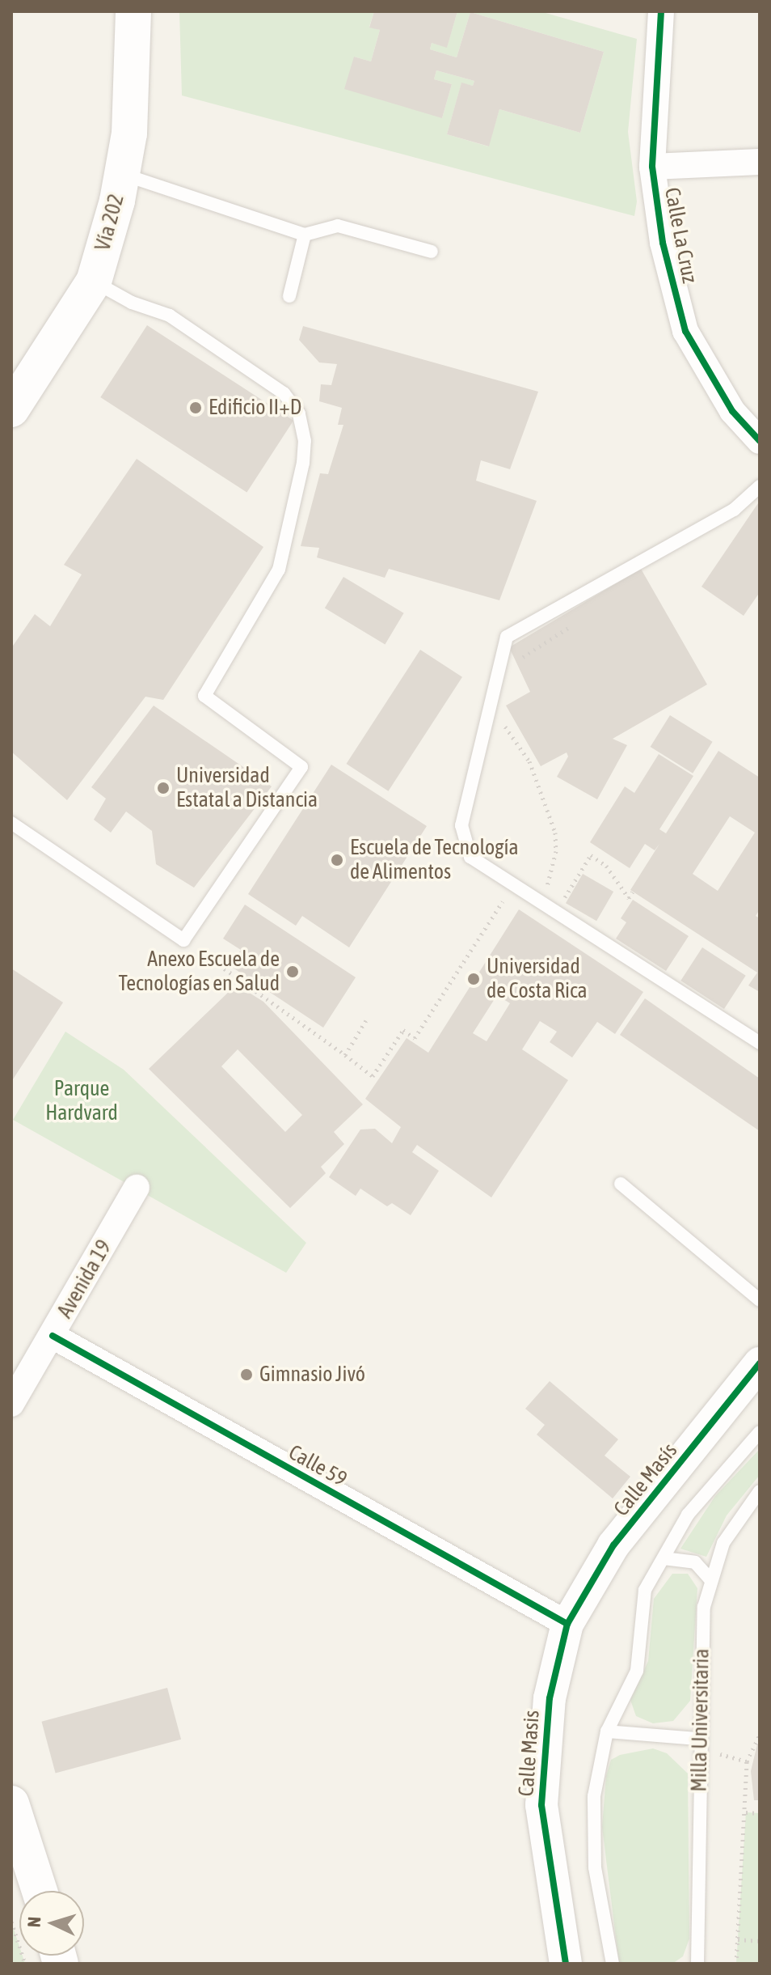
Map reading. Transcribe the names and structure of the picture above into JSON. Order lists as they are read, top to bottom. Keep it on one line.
{"streets":{"main road":["Vía 202"],"street":["Calle La Cruz","Avenida 19","Calle 59","Calle Masís","Calle Masis"],"lane":["Milla Universitaria"]},"crossings":[["Avenida 19","Calle 59"],["Calle 59","Calle Masís"],["Calle 59","Calle Masis"],["Calle Masís","Calle Masis"]],"parks":["Parque Hardvard"],"places":["Edificio II+D","Universidad Estatal a Distancia","Escuela de Tecnología de Alimentos","Anexo Escuela de Tecnologías en Salud","Universidad de Costa Rica","Gimnasio Jivó"],"north":"left"}
